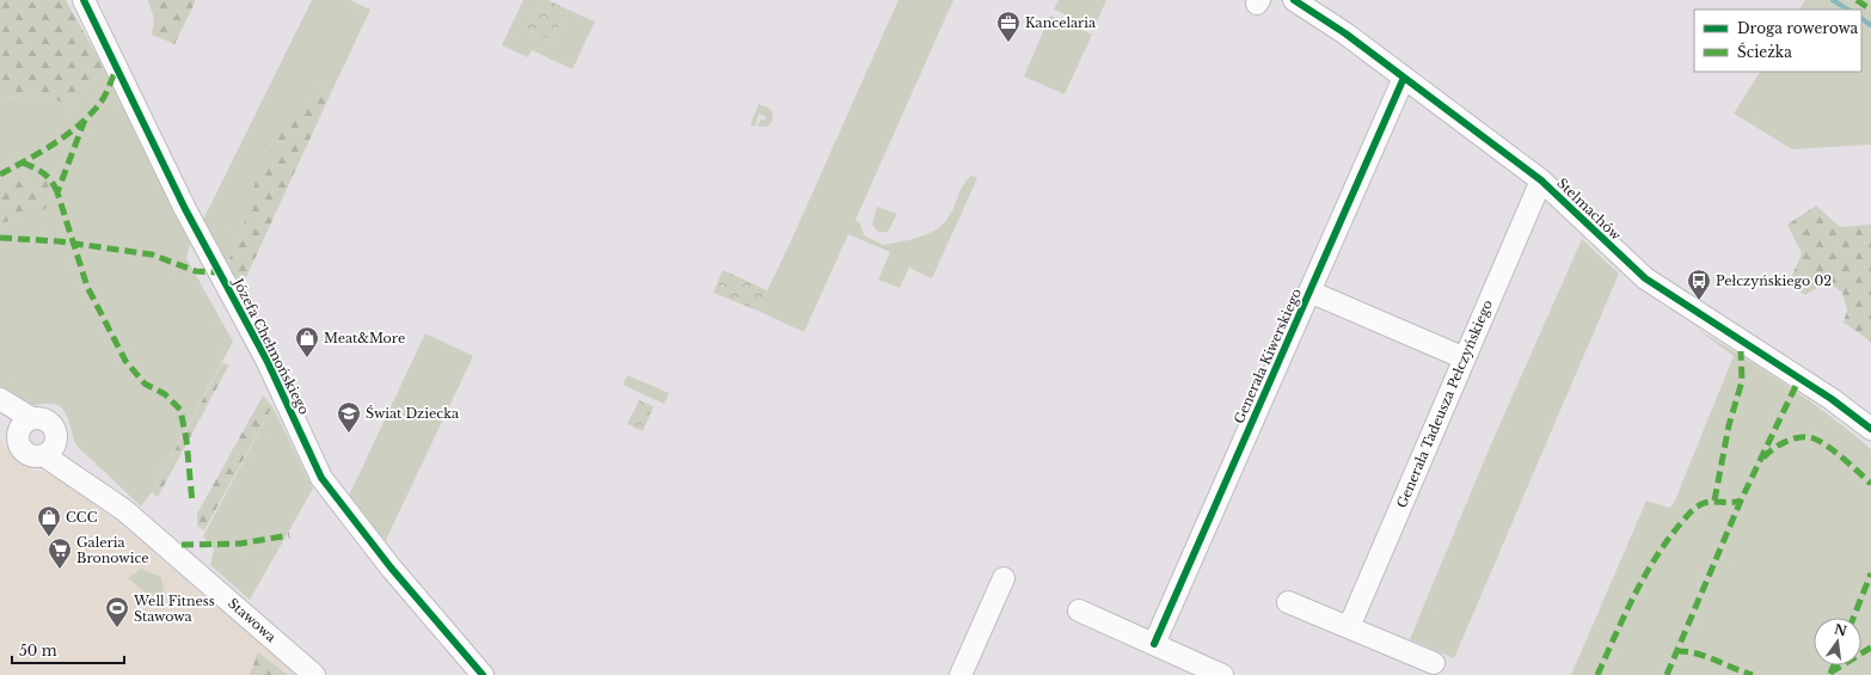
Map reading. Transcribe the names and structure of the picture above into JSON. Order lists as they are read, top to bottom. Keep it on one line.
{"streets":{"street":["Stelmachów","Józefa Chełmońskiego","Generała Kiwerskiego","Generała Tadeusza Pełczyńskiego","Stawowa"]},"crossings":[["Stelmachów","Generała Kiwerskiego"],["Stelmachów","Generała Tadeusza Pełczyńskiego"]],"places":{"office":["Kancelaria"],"bus stop":["Pełczyńskiego 02"],"shop":["Meat&More","CCC"],"school or university":["Świat Dziecka"],"supermarket":["Galeria Bronowice"],"sports":["Well Fitness Stawowa"]},"legend":["Droga rowerowa","Ścieżka"],"scale_bar":"50 m","north":"top"}
